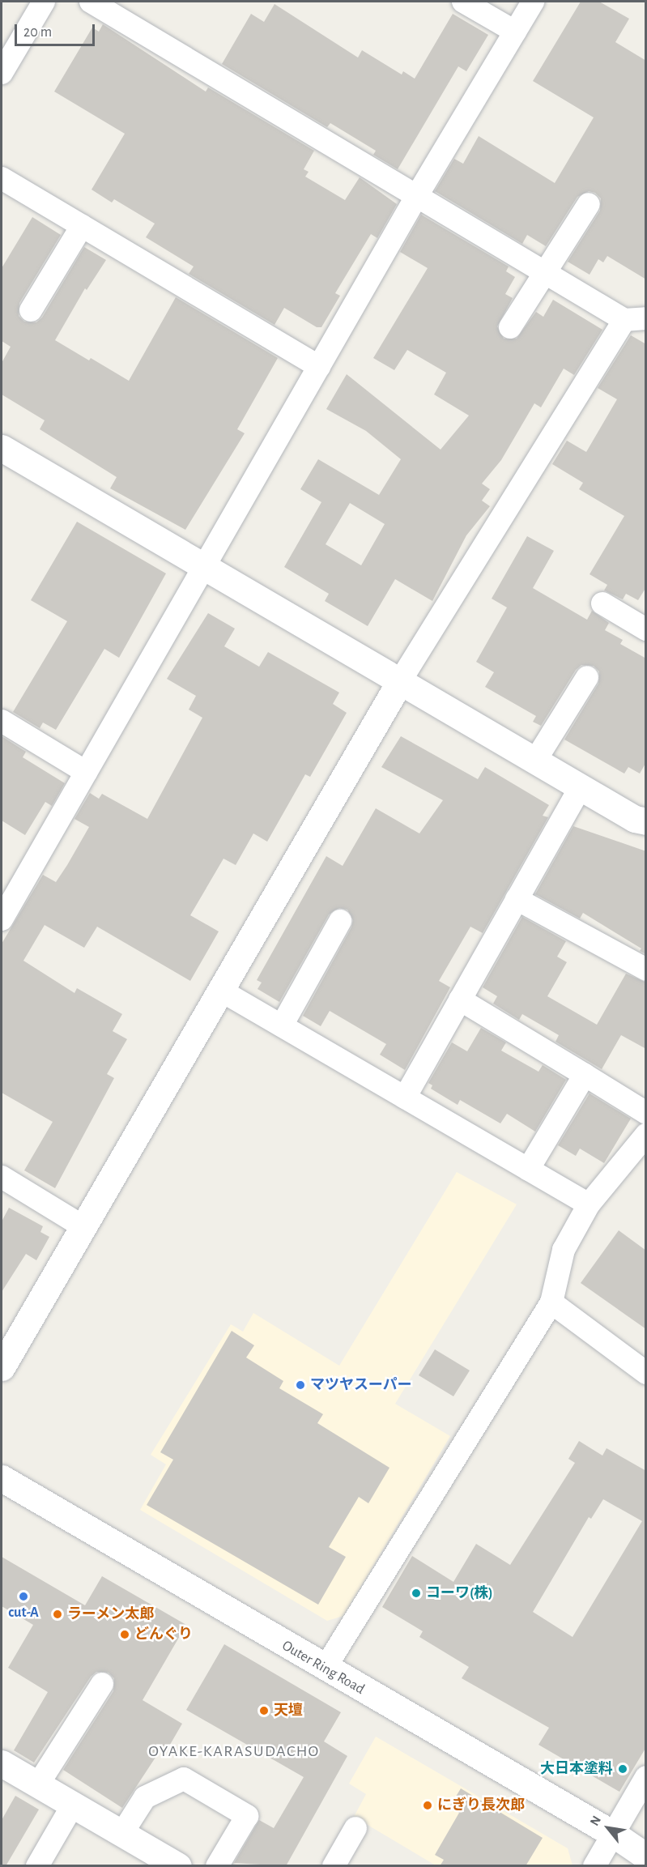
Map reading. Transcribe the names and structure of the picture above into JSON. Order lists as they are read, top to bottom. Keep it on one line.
{"streets":{"street":["Outer Ring Road"]},"districts":["OYAKE-KARASUDACHO"],"places":["マツヤスーパー","コーワ(株)","cut-A","ラーメン太郎","どんぐり","天壇","大日本塗料","にぎり長次郎"],"scale_bar":"20 m","north":"top left"}
